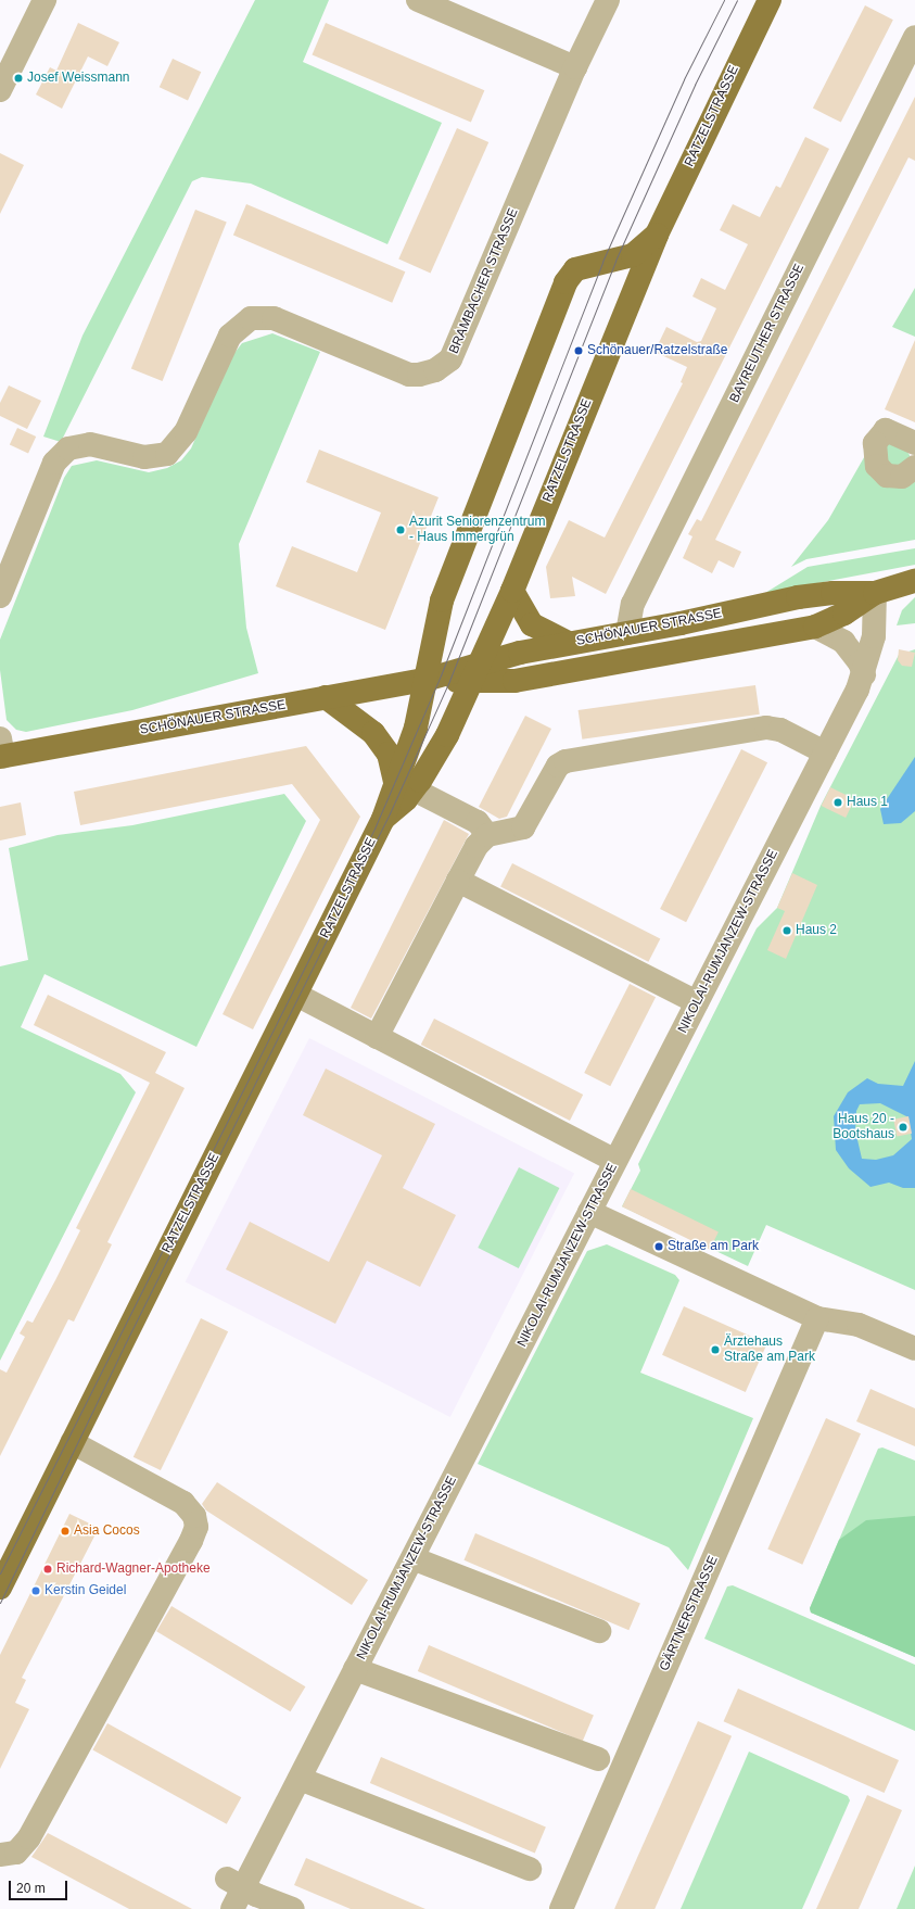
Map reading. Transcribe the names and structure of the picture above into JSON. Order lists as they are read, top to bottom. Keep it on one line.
{"streets":{"main road":["RATZELSTRASSE","SCHÖNAUER STRASSE"],"street":["BRAMBACHER STRASSE","BAYREUTHER STRASSE","NIKOLAI-RUMJANZEW-STRASSE","GÄRTNERSTRASSE"]},"crossings":[["RATZELSTRASSE","SCHÖNAUER STRASSE"],["BAYREUTHER STRASSE","SCHÖNAUER STRASSE"],["SCHÖNAUER STRASSE","NIKOLAI-RUMJANZEW-STRASSE"]],"places":["Josef Weissmann","Schönauer/Ratzelstraße","Azurit Seniorenzentrum - Haus Immergrün","Haus 1","Haus 2","Haus 20 - Bootshaus","Straße am Park","Ärztehaus Straße am Park","Asia Cocos","Richard-Wagner-Apotheke","Kerstin Geidel"],"scale_bar":"20 m"}
